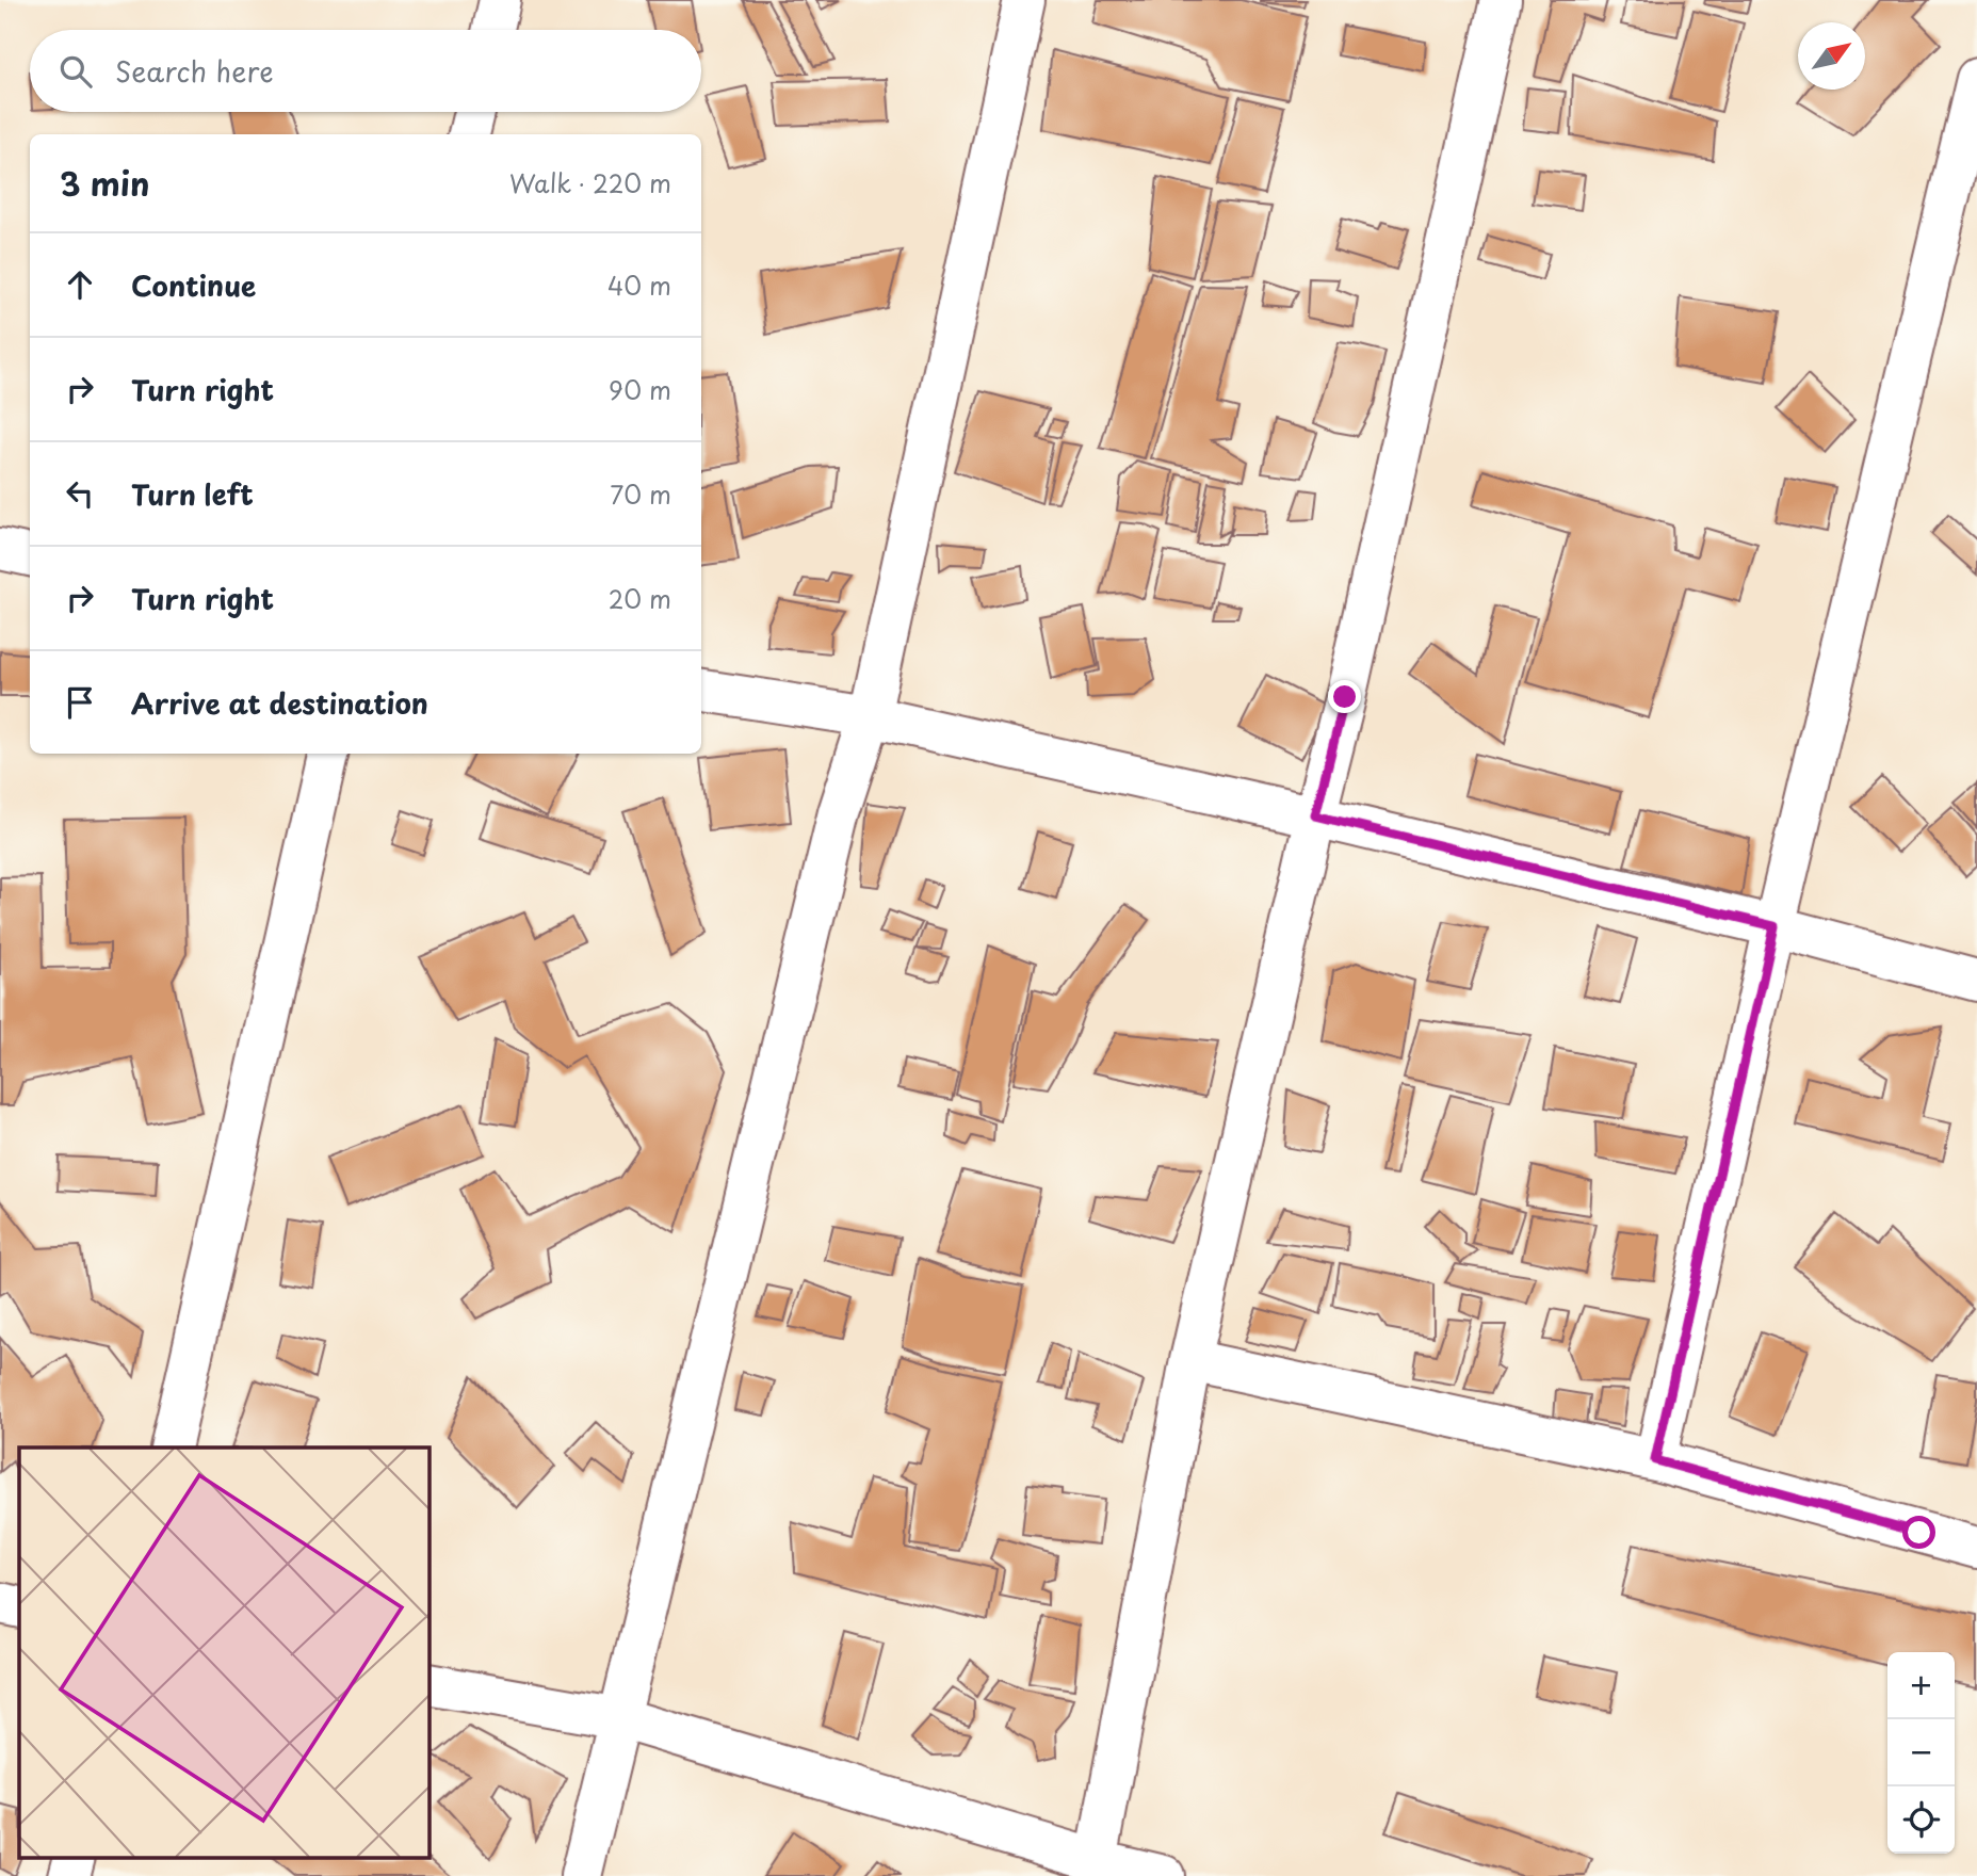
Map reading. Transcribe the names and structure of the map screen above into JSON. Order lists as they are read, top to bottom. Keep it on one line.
{"north":"top right","page":{"search":"Search here","heading":["3 min","Walk · 220 m"],"list":[["Continue","40 m"],["Turn right","90 m"],["Turn left","70 m"],["Turn right","20 m"],"Arrive at destination"],"map_buttons":["+","−"]}}
